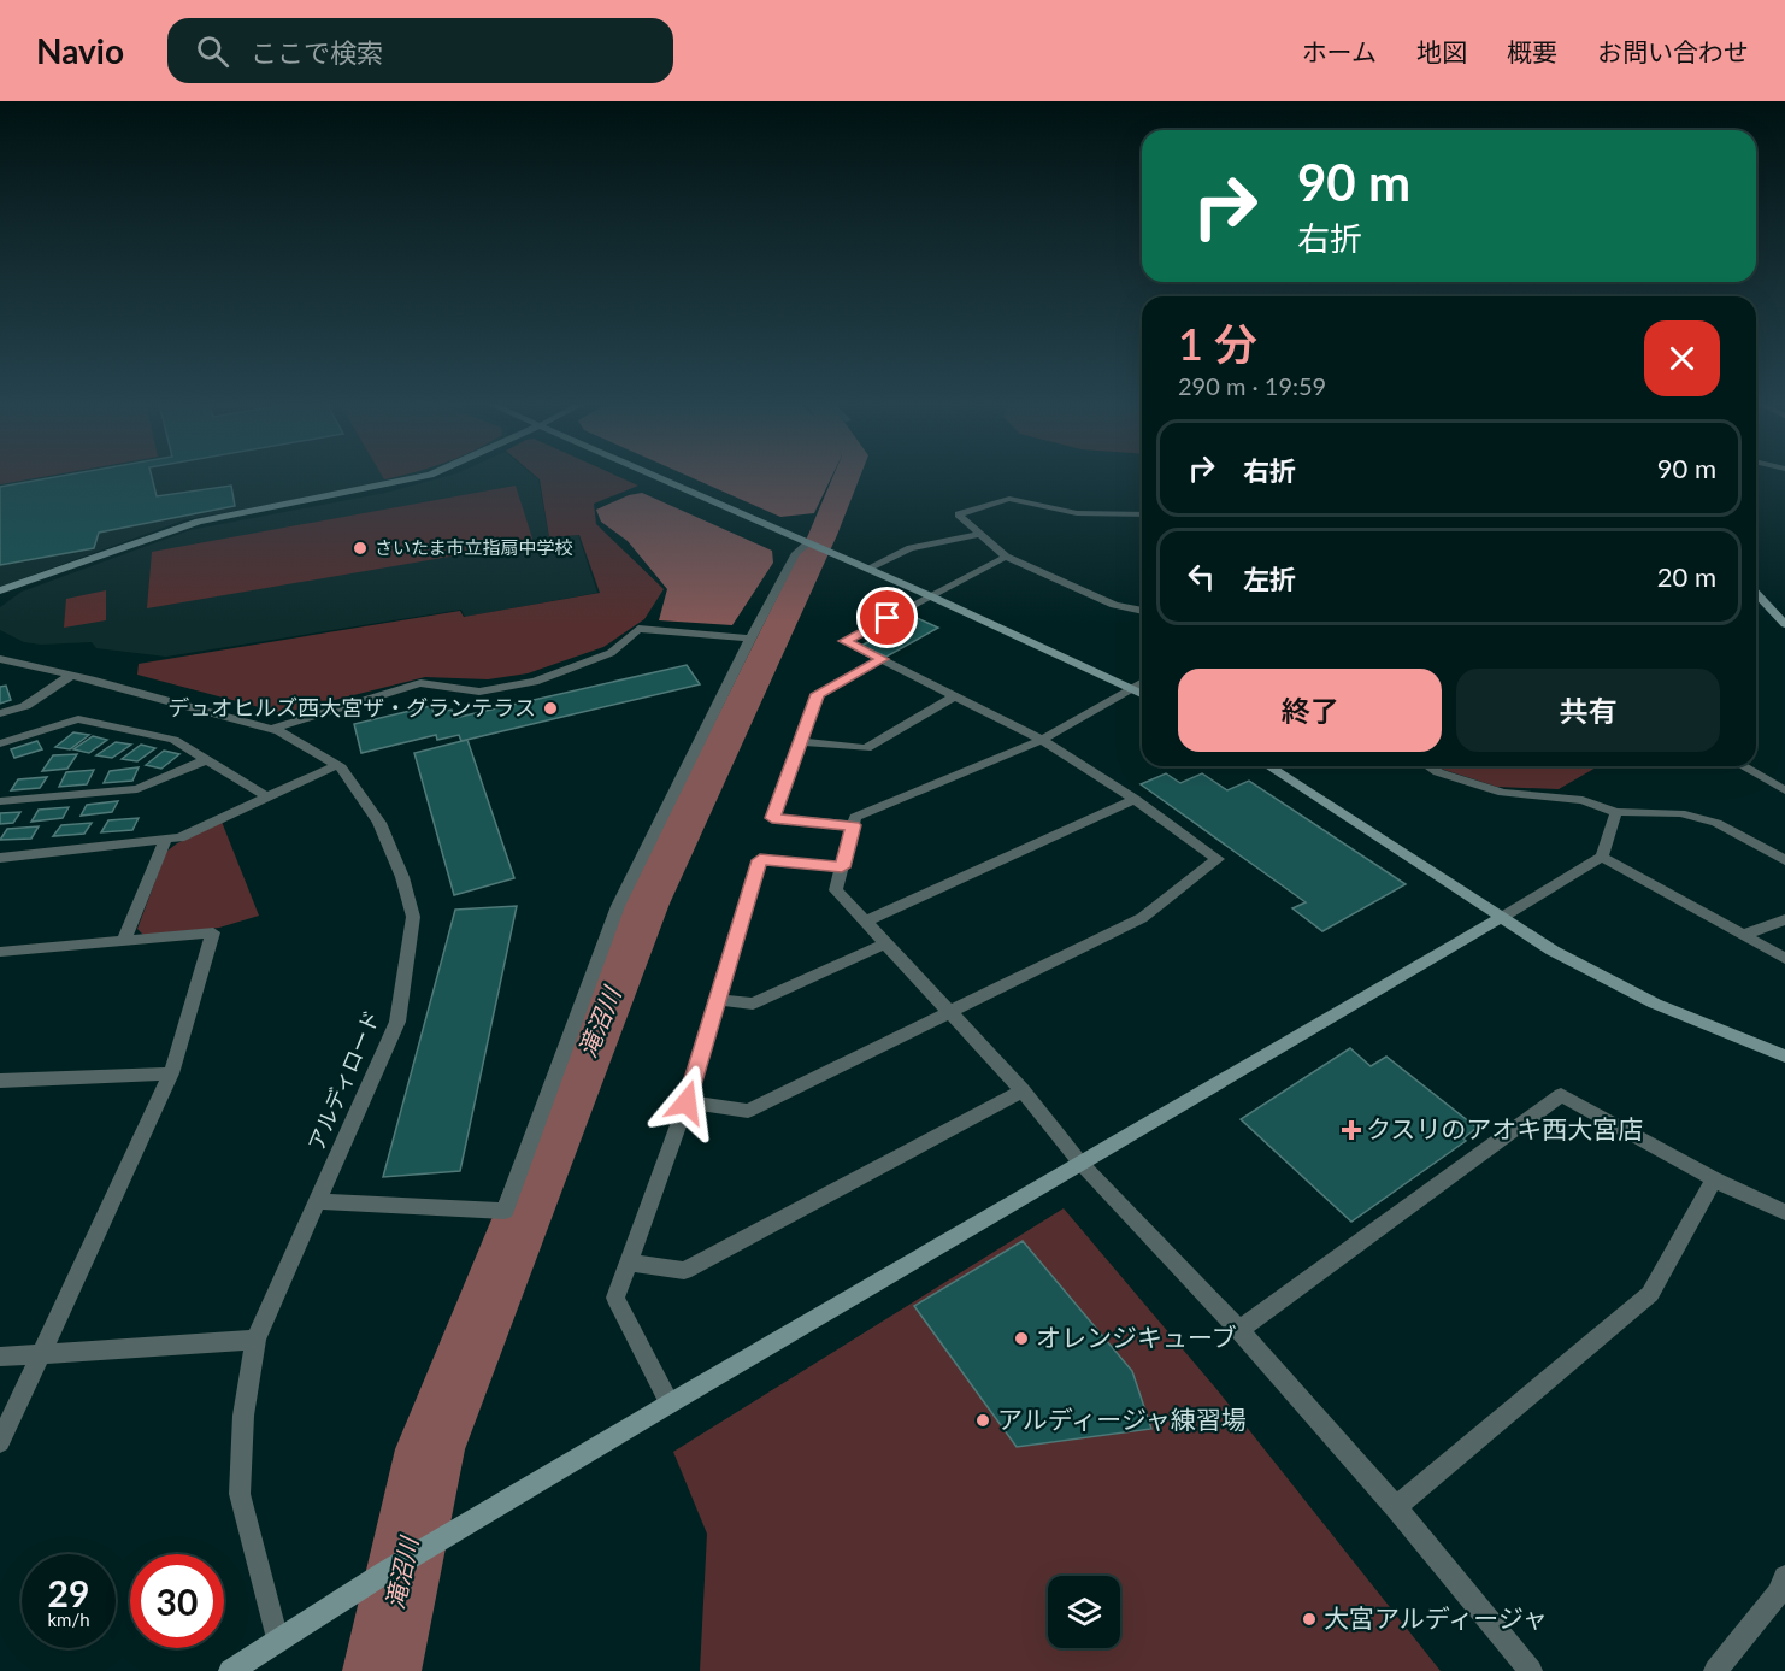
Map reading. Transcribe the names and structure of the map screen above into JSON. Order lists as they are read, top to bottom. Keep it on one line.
{"streets":{"street":["アルディロード"]},"water":["滝沼川"],"places":{"other":["さいたま市立指扇中学校","デュオヒルズ西大宮ザ・グランテラス","オレンジキューブ","アルディージャ練習場","大宮アルディージャ"],"health":["クスリのアオキ西大宮店"]},"page":{"header":"Navio","search":"ここで検索","nav":["ホーム","地図","概要","お問い合わせ"],"turn":["90 m","右折"],"heading":["1 分","290 m · 19:59"],"list":[{"name":"右折","value":"90 m"},{"name":"左折","value":"20 m"}],"buttons":["終了","共有"],"speed":"29 km/h","limit":"30"}}
